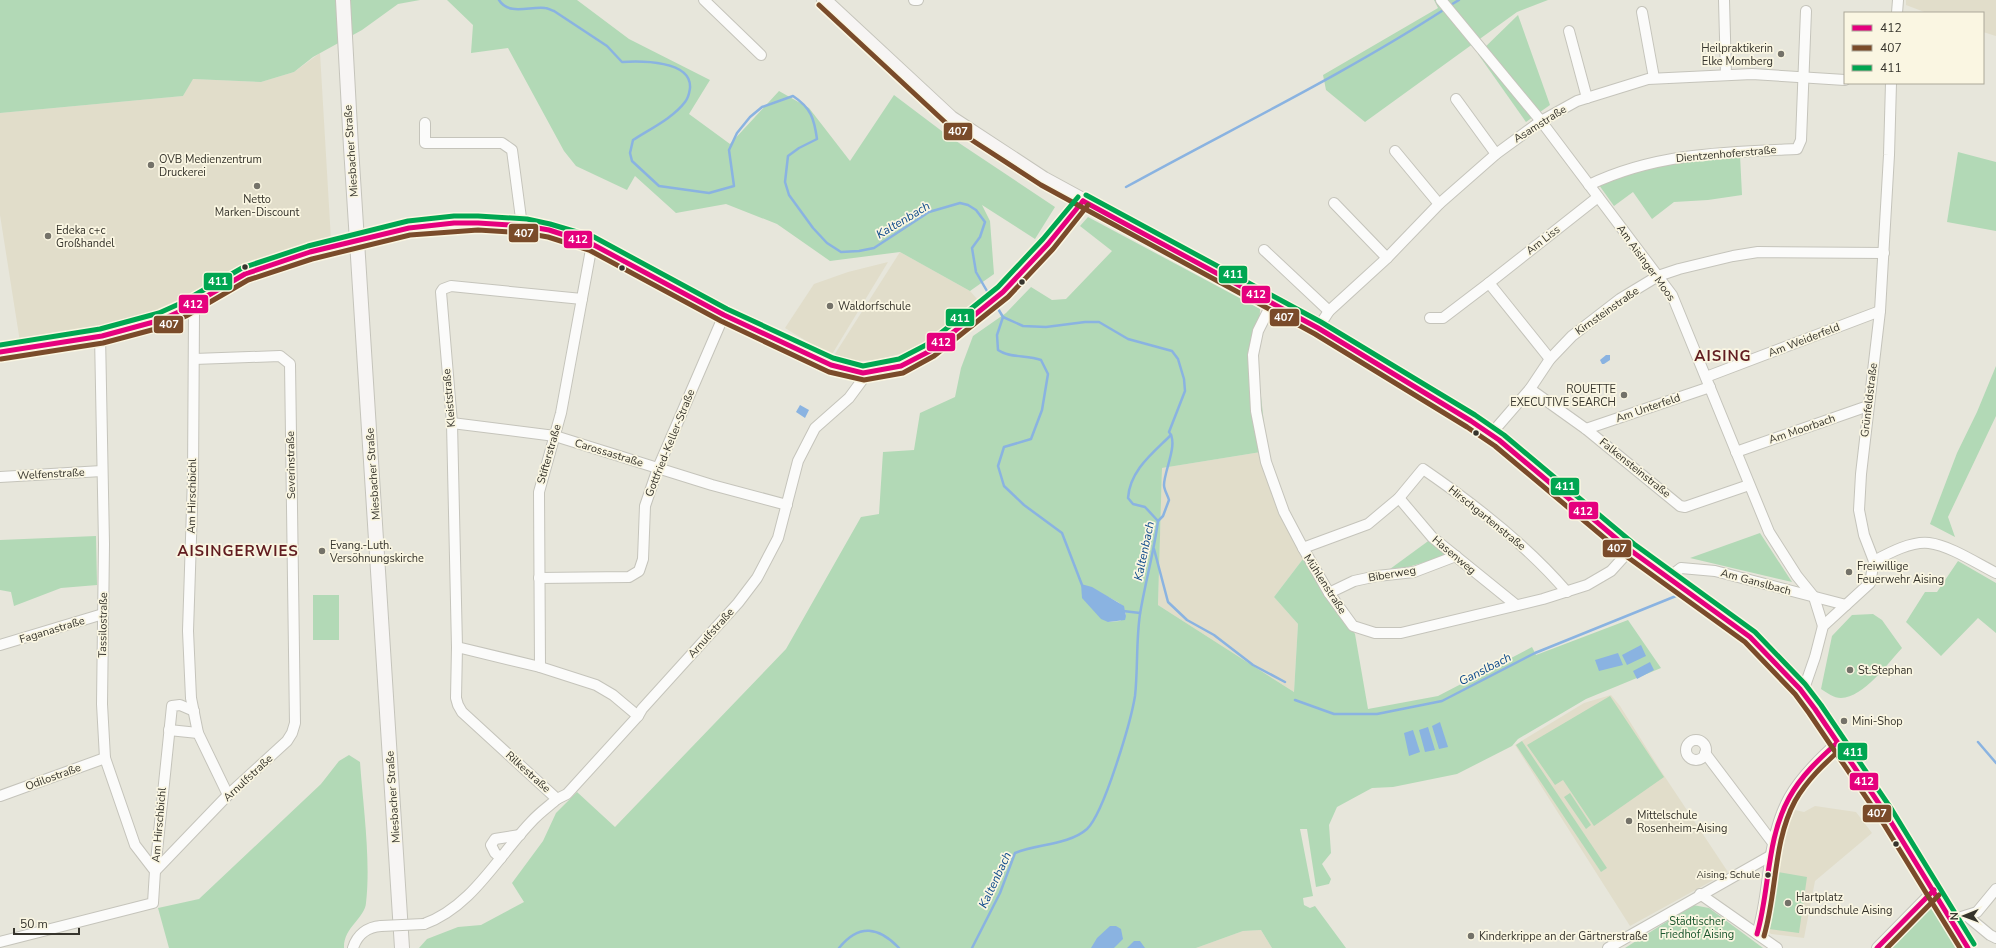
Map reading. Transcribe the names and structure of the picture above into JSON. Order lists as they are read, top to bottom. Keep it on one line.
{"streets":{"main road":["Miesbacher Straße"],"street":["Asamstraße","Dientzenhoferstraße","Am Liss","Am Aisinger Moos","Kirnsteinstraße","Am Weiderfeld","Kleiststraße","Grünfeldstraße","Am Unterfeld","Am Moorbach","Gottfried-Keller-Straße","Carossastraße","Stifterstraße","Severinstraße","Falkensteinstraße","Welfenstraße","Am Hirschbichl","Hirschgartenstraße","Hasenweg","Biberweg","Am Ganslbach","Mühlenstraße","Tassilostraße","Faganastraße","Arnulfstraße","Rilkestraße","Odilostraße"]},"crossings":[["Asamstraße","Dientzenhoferstraße"],["Asamstraße","Am Aisinger Moos"],["Dientzenhoferstraße","Am Aisinger Moos"],["Am Liss","Am Aisinger Moos"],["Am Aisinger Moos","Kirnsteinstraße"],["Am Aisinger Moos","Am Weiderfeld"],["Am Aisinger Moos","Am Unterfeld"],["Am Aisinger Moos","Am Moorbach"],["Am Aisinger Moos","Falkensteinstraße"],["Am Aisinger Moos","Am Ganslbach"],["Kirnsteinstraße","Grünfeldstraße"],["Kirnsteinstraße","Falkensteinstraße"],["Am Weiderfeld","Grünfeldstraße"],["Kleiststraße","Carossastraße"],["Kleiststraße","Stifterstraße"],["Kleiststraße","Rilkestraße"],["Grünfeldstraße","Am Moorbach"],["Am Unterfeld","Falkensteinstraße"],["Gottfried-Keller-Straße","Carossastraße"],["Gottfried-Keller-Straße","Stifterstraße"],["Carossastraße","Stifterstraße"],["Carossastraße","Arnulfstraße"],["Severinstraße","Am Hirschbichl"],["Severinstraße","Arnulfstraße"],["Welfenstraße","Tassilostraße"],["Am Hirschbichl","Tassilostraße"],["Am Hirschbichl","Arnulfstraße"],["Hirschgartenstraße","Hasenweg"],["Hirschgartenstraße","Mühlenstraße"],["Hasenweg","Biberweg"],["Hasenweg","Mühlenstraße"],["Biberweg","Mühlenstraße"],["Tassilostraße","Faganastraße"],["Tassilostraße","Arnulfstraße"],["Tassilostraße","Odilostraße"],["Arnulfstraße","Rilkestraße"]],"districts":["AISING","AISINGERWIES"],"water":["Kaltenbach","Ganslbach"],"parks":["Städtischer Friedhof Aising"],"places":["Heilpraktikerin Elke Momberg","OVB Medienzentrum Druckerei","Netto Marken-Discount","Edeka c+c Großhandel","Waldorfschule","ROUETTE EXECUTIVE SEARCH","Evang.-Luth. Versöhnungskirche","Freiwillige Feuerwehr Aising","St.Stephan","Mini-Shop","Mittelschule Rosenheim-Aising","Aising, Schule","Hartplatz Grundschule Aising","Kinderkrippe an der Gärtnerstraße"],"lines":["transit line 407","transit line 411","transit line 412"],"legend":["412","407","411"],"scale_bar":"50 m","north":"left"}
